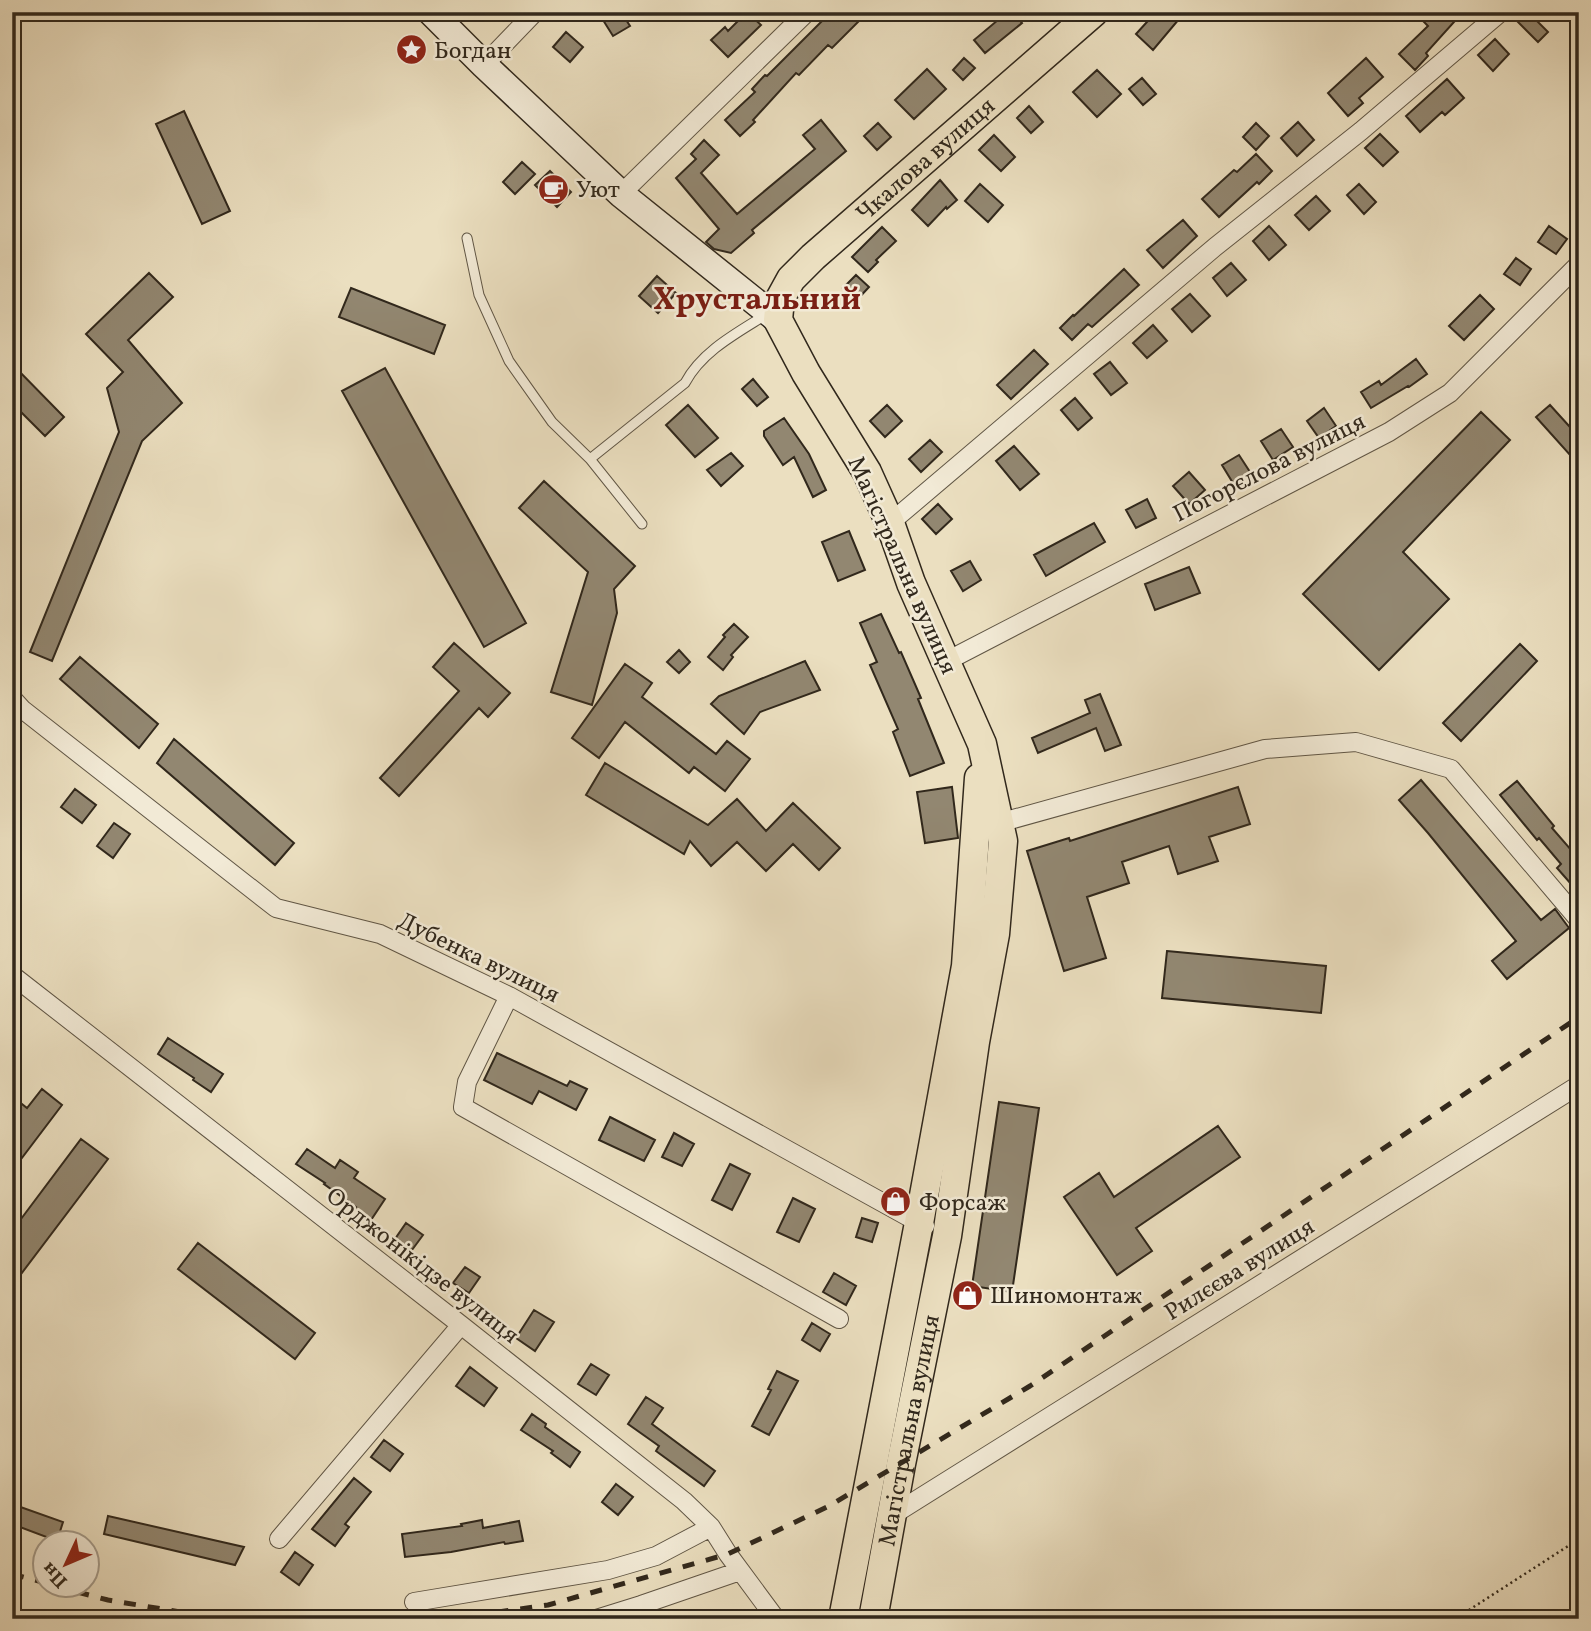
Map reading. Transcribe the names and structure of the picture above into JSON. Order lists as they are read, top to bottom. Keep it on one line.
{"streets":{"main road":["Чкалова вулиця","Магістральна вулиця"],"street":["Погорєлова вулиця","Дубенка вулиця","Орджонікідзе вулиця","Рилєєва вулиця"]},"crossings":[["Чкалова вулиця","Магістральна вулиця"],["Погорєлова вулиця","Магістральна вулиця"],["Магістральна вулиця","Дубенка вулиця"],["Магістральна вулиця","Рилєєва вулиця"]],"districts":["Хрустальний"],"places":{"place":["Богдан"],"cafe":["Уют"],"shop":["Форсаж","Шиномонтаж"]},"north":"bottom left"}
